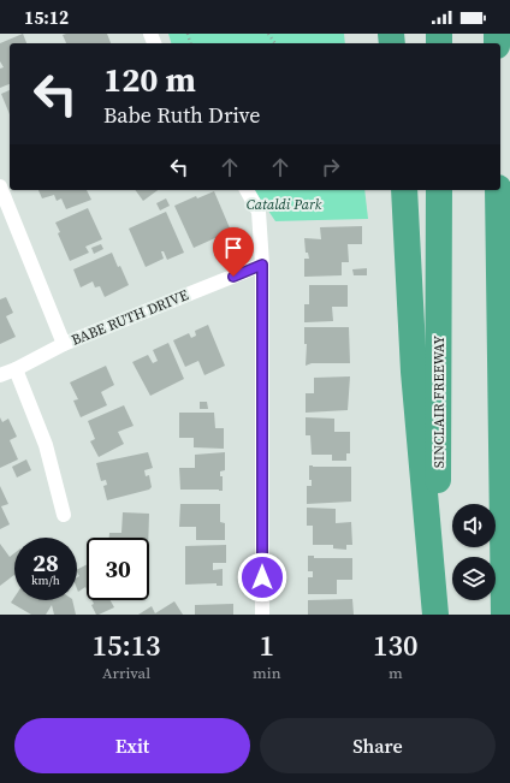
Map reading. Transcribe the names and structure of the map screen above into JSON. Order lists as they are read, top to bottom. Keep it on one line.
{"streets":{"highway":["SINCLAIR FREEWAY"],"street":["BABE RUTH DRIVE"]},"parks":["Cataldi Park"],"page":{"status":"15:12","turn":["120 m","Babe Ruth Drive"],"speed":"28 km/h","limit":"30","eta":["15:13","Arrival","1","min","130","m"],"buttons":["Exit","Share"]}}
